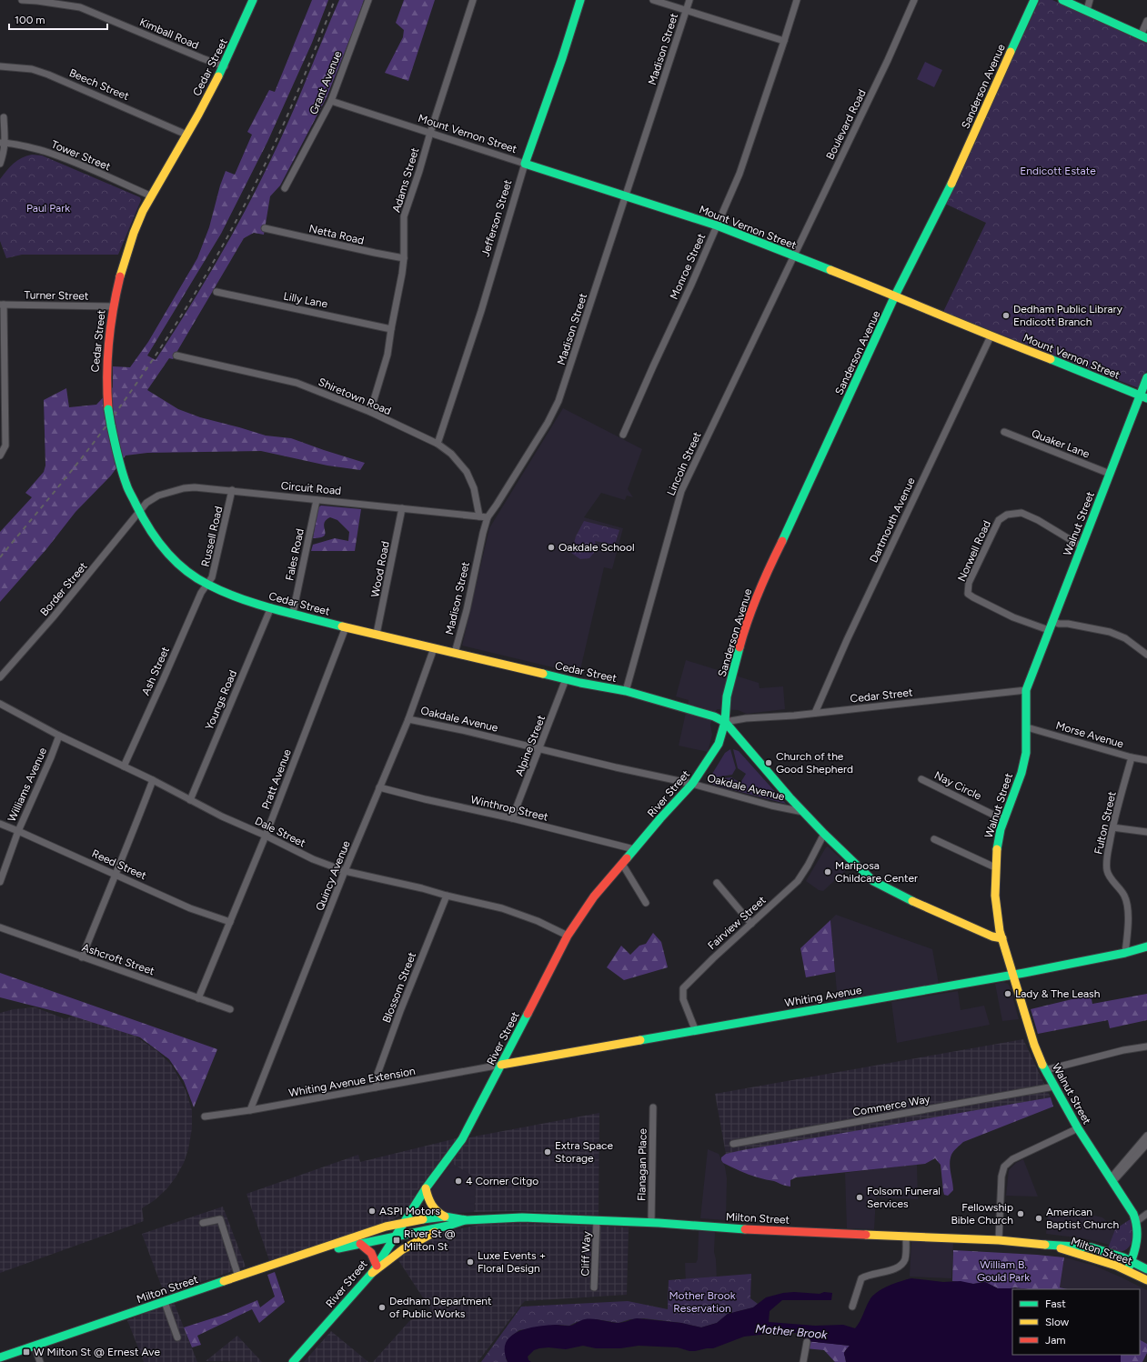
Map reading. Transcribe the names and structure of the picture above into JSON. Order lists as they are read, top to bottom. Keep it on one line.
{"streets":{"street":["Kimball Road","Madison Street","Cedar Street","Grant Avenue","Beech Street","Sanderson Avenue","Boulevard Road","Mount Vernon Street","Tower Street","Adams Street","Jefferson Street","Netta Road","Monroe Street","Turner Street","Lilly Lane","Shiretown Road","Quaker Lane","Lincoln Street","Circuit Road","Dartmouth Avenue","Walnut Street","Russell Road","Norwell Road","Fales Road","Wood Road","Border Street","Ash Street","Youngs Road","Oakdale Avenue","Morse Avenue","Alpine Street","Pratt Avenue","Williams Avenue","Nay Circle","River Street","Winthrop Street","Fulton Street","Dale Street","Reed Street","Quincy Avenue","Fairview Street","Ashcroft Street","Blossom Street","Whiting Avenue","Whiting Avenue Extension","Commerce Way","Flanagan Place","Milton Street","Cliff Way"]},"crossings":[["Kimball Road","Cedar Street"],["Madison Street","Cedar Street"],["Madison Street","Mount Vernon Street"],["Madison Street","Circuit Road"],["Cedar Street","Beech Street"],["Cedar Street","Sanderson Avenue"],["Cedar Street","Tower Street"],["Cedar Street","Turner Street"],["Cedar Street","Lincoln Street"],["Cedar Street","Circuit Road"],["Cedar Street","Dartmouth Avenue"],["Cedar Street","Walnut Street"],["Cedar Street","Russell Road"],["Cedar Street","Fales Road"],["Cedar Street","Wood Road"],["Cedar Street","Border Street"],["Cedar Street","Ash Street"],["Cedar Street","Youngs Road"],["Cedar Street","Alpine Street"],["Cedar Street","Pratt Avenue"],["Cedar Street","River Street"],["Cedar Street","Quincy Avenue"],["Grant Avenue","Mount Vernon Street"],["Sanderson Avenue","Mount Vernon Street"],["Sanderson Avenue","River Street"],["Boulevard Road","Mount Vernon Street"],["Boulevard Road","Lincoln Street"],["Mount Vernon Street","Adams Street"],["Mount Vernon Street","Jefferson Street"],["Mount Vernon Street","Monroe Street"],["Mount Vernon Street","Lincoln Street"],["Mount Vernon Street","Dartmouth Avenue"],["Mount Vernon Street","Walnut Street"],["Adams Street","Netta Road"],["Adams Street","Lilly Lane"],["Adams Street","Shiretown Road"],["Jefferson Street","Shiretown Road"],["Shiretown Road","Circuit Road"],["Quaker Lane","Walnut Street"],["Circuit Road","Russell Road"],["Circuit Road","Fales Road"],["Circuit Road","Wood Road"],["Circuit Road","Border Street"],["Walnut Street","Norwell Road"],["Walnut Street","Morse Avenue"],["Walnut Street","Nay Circle"],["Walnut Street","Whiting Avenue"],["Walnut Street","Commerce Way"],["Russell Road","Ash Street"],["Ash Street","Dale Street"],["Youngs Road","Dale Street"],["Oakdale Avenue","Alpine Street"],["Oakdale Avenue","River Street"],["Oakdale Avenue","Quincy Avenue"],["Morse Avenue","Fulton Street"],["Alpine Street","Winthrop Street"],["Pratt Avenue","Dale Street"],["Pratt Avenue","Reed Street"],["Pratt Avenue","Ashcroft Street"],["Williams Avenue","Dale Street"],["Williams Avenue","Reed Street"],["River Street","Winthrop Street"],["River Street","Dale Street"],["River Street","Whiting Avenue"],["River Street","Whiting Avenue Extension"],["River Street","Milton Street"],["Winthrop Street","Quincy Avenue"],["Fulton Street","Whiting Avenue"],["Dale Street","Quincy Avenue"],["Dale Street","Blossom Street"],["Quincy Avenue","Whiting Avenue Extension"],["Fairview Street","Whiting Avenue"],["Blossom Street","Whiting Avenue Extension"],["Whiting Avenue","Whiting Avenue Extension"],["Flanagan Place","Milton Street"],["Milton Street","Cliff Way"]],"water":["Mother Brook"],"parks":["Endicott Estate","Paul Park","William B. Gould Park","Mother Brook Reservation"],"places":{"other":["Dedham Public Library Endicott Branch","Oakdale School","Church of the Good Shepherd","Mariposa Childcare Center","Lady & The Leash","Extra Space Storage","4 Corner Citgo","Folsom Funeral Services","ASPI Motors","Fellowship Bible Church","American Baptist Church","Luxe Events + Floral Design","Dedham Department of Public Works"],"transit":["River St @ Milton St","W Milton St @ Ernest Ave"]},"legend":["Fast","Slow","Jam"],"scale_bar":"100 m"}
